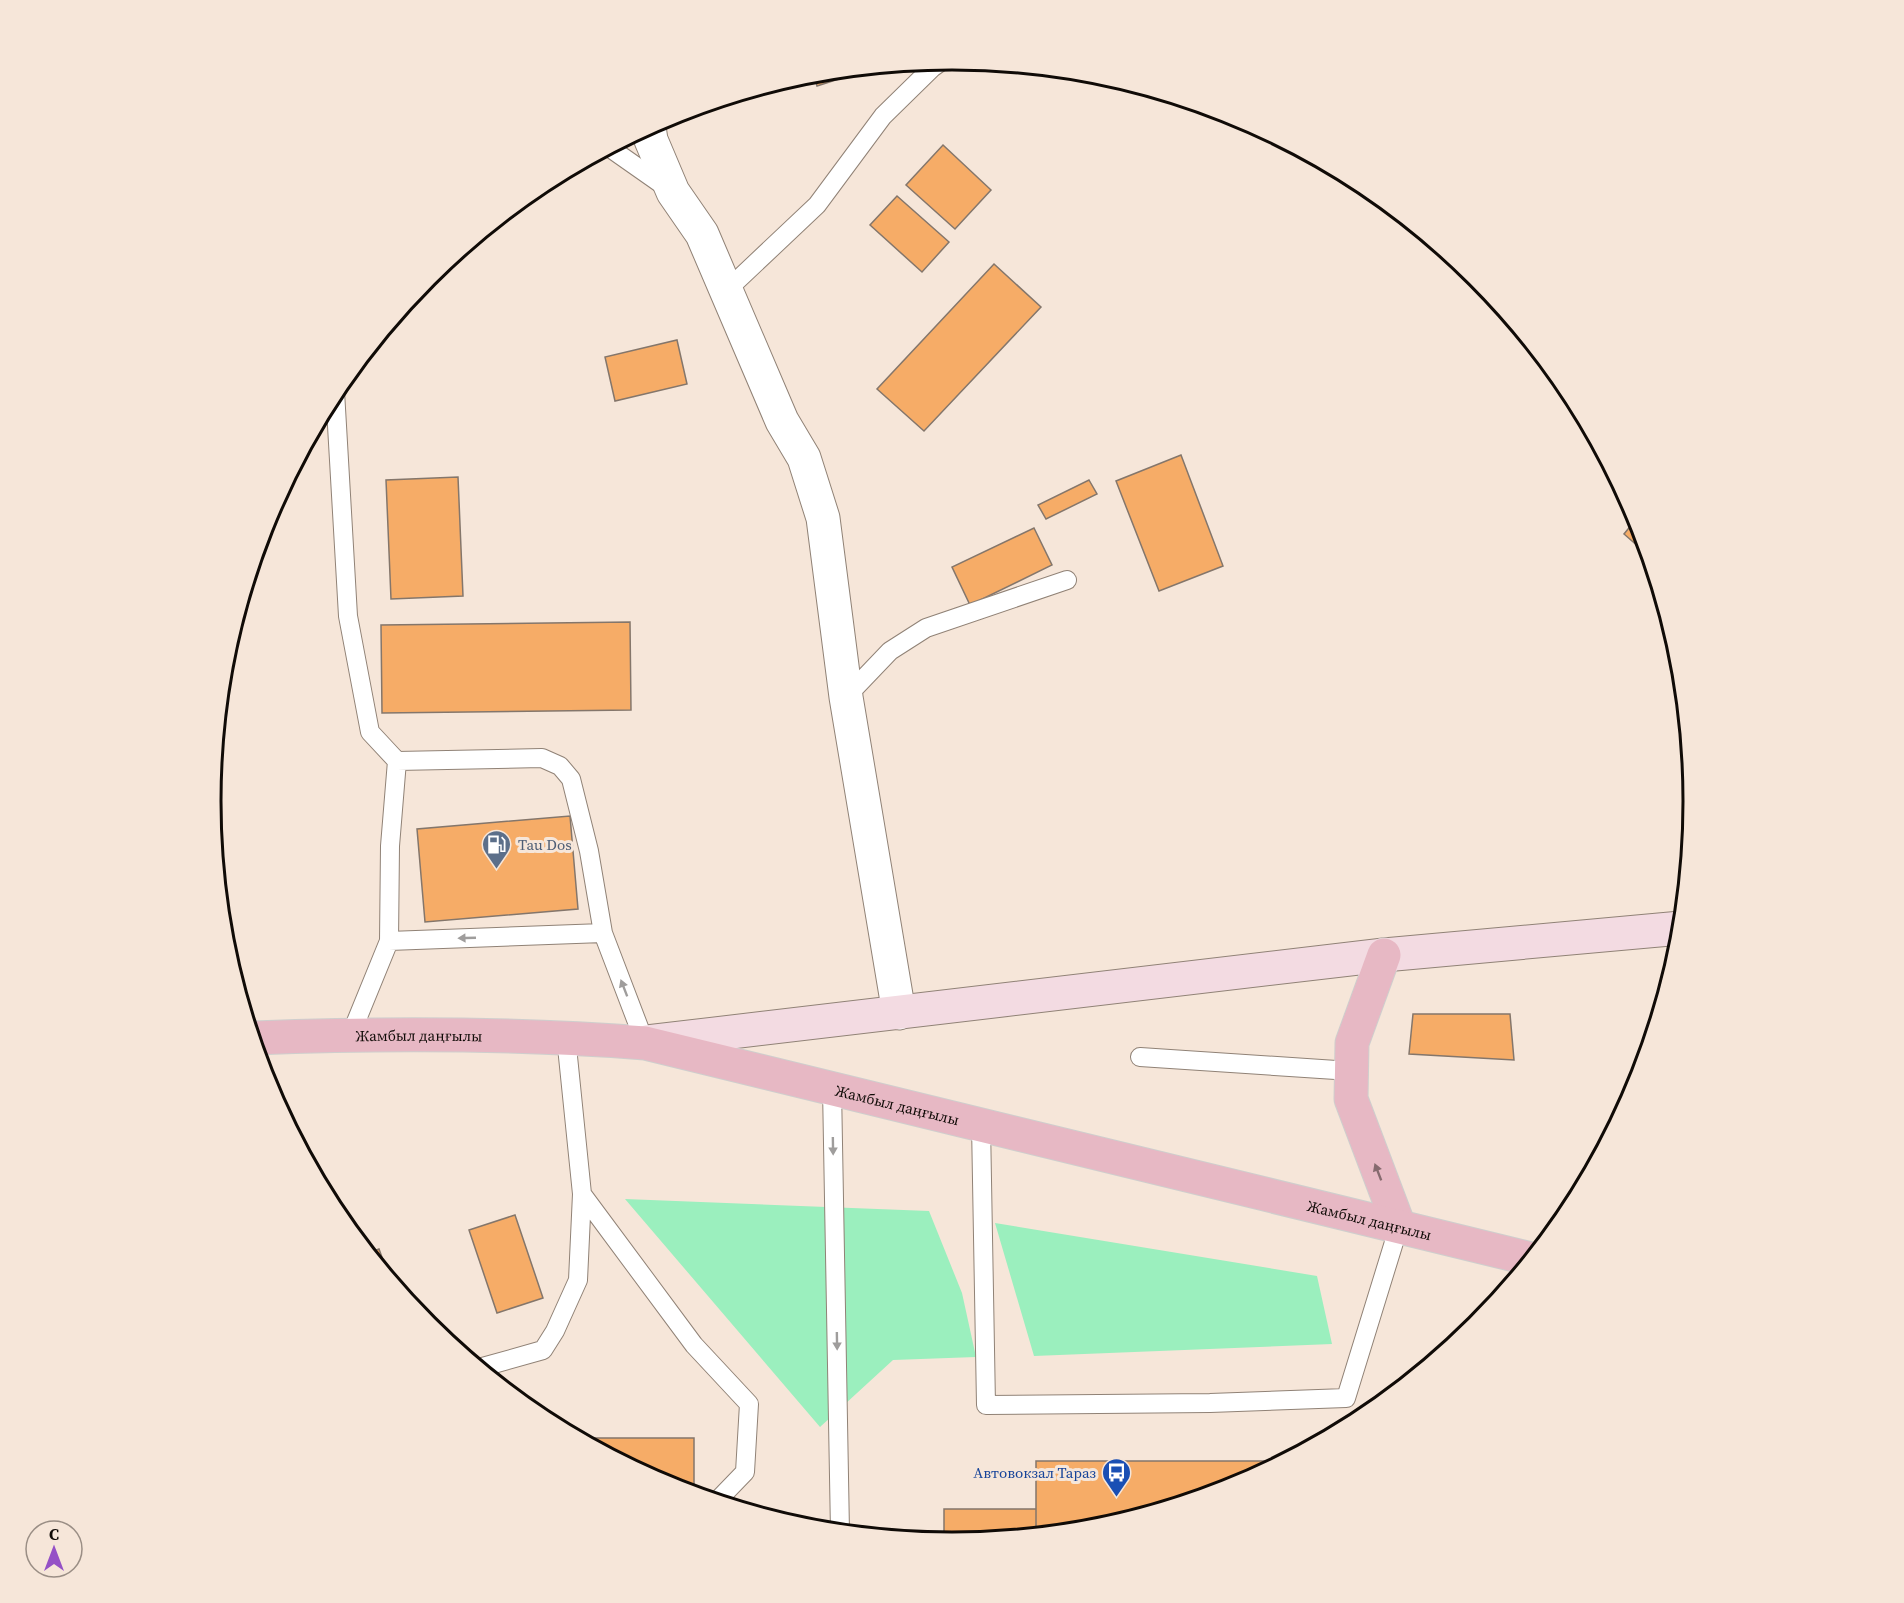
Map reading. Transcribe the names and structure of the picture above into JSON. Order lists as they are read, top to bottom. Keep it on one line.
{"streets":{"main road":["Жамбыл даңғылы"]},"places":{"fuel station":["Tau Dos"],"bus stop":["Автовокзал Тараз"]},"north":"top"}
